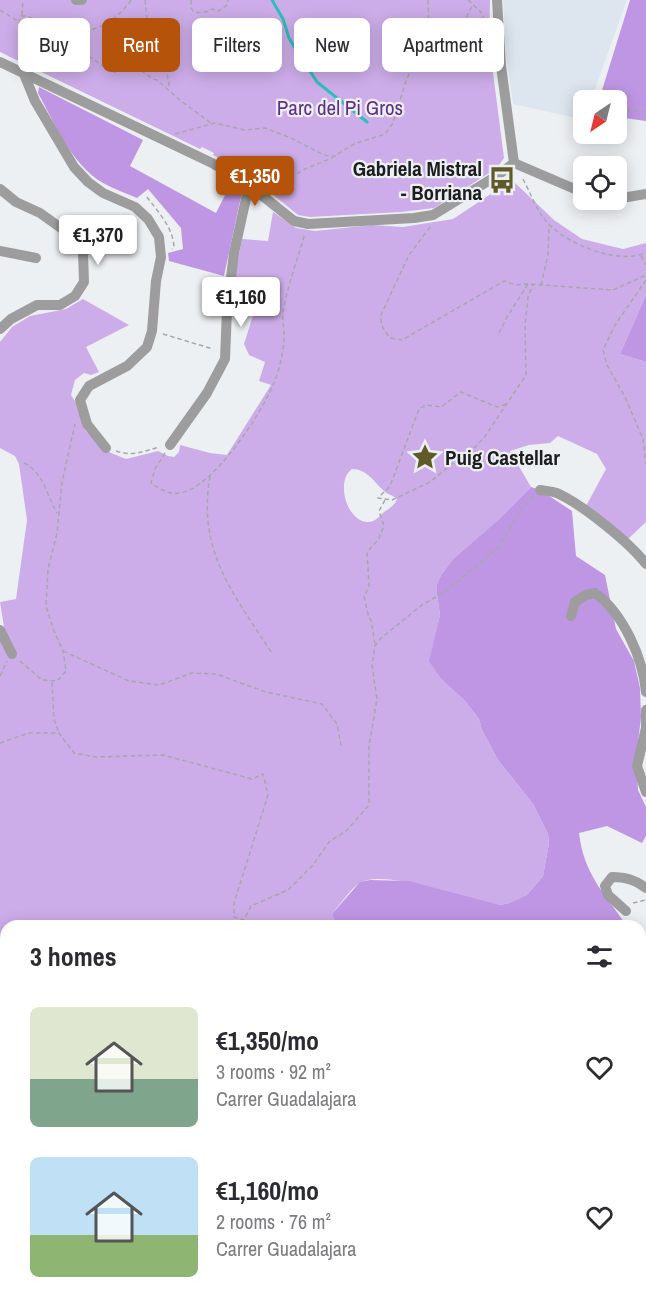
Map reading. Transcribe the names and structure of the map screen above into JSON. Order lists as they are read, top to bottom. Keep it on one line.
{"parks":["Parc del Pi Gros"],"places":{"bus stop":["Gabriela Mistral - Borriana"],"place":["Puig Castellar"]},"north":"bottom left","page":{"chip":["Buy","Rent","Filters","New","Apartment"],"price":["€1,350","€1,370","€1,160"],"heading":"3 homes","list":[{"name":"€1,350/mo","note":"3 rooms · 92 m² · Carrer Guadalajara"},{"name":"€1,160/mo","note":"2 rooms · 76 m² · Carrer Guadalajara"}]}}
